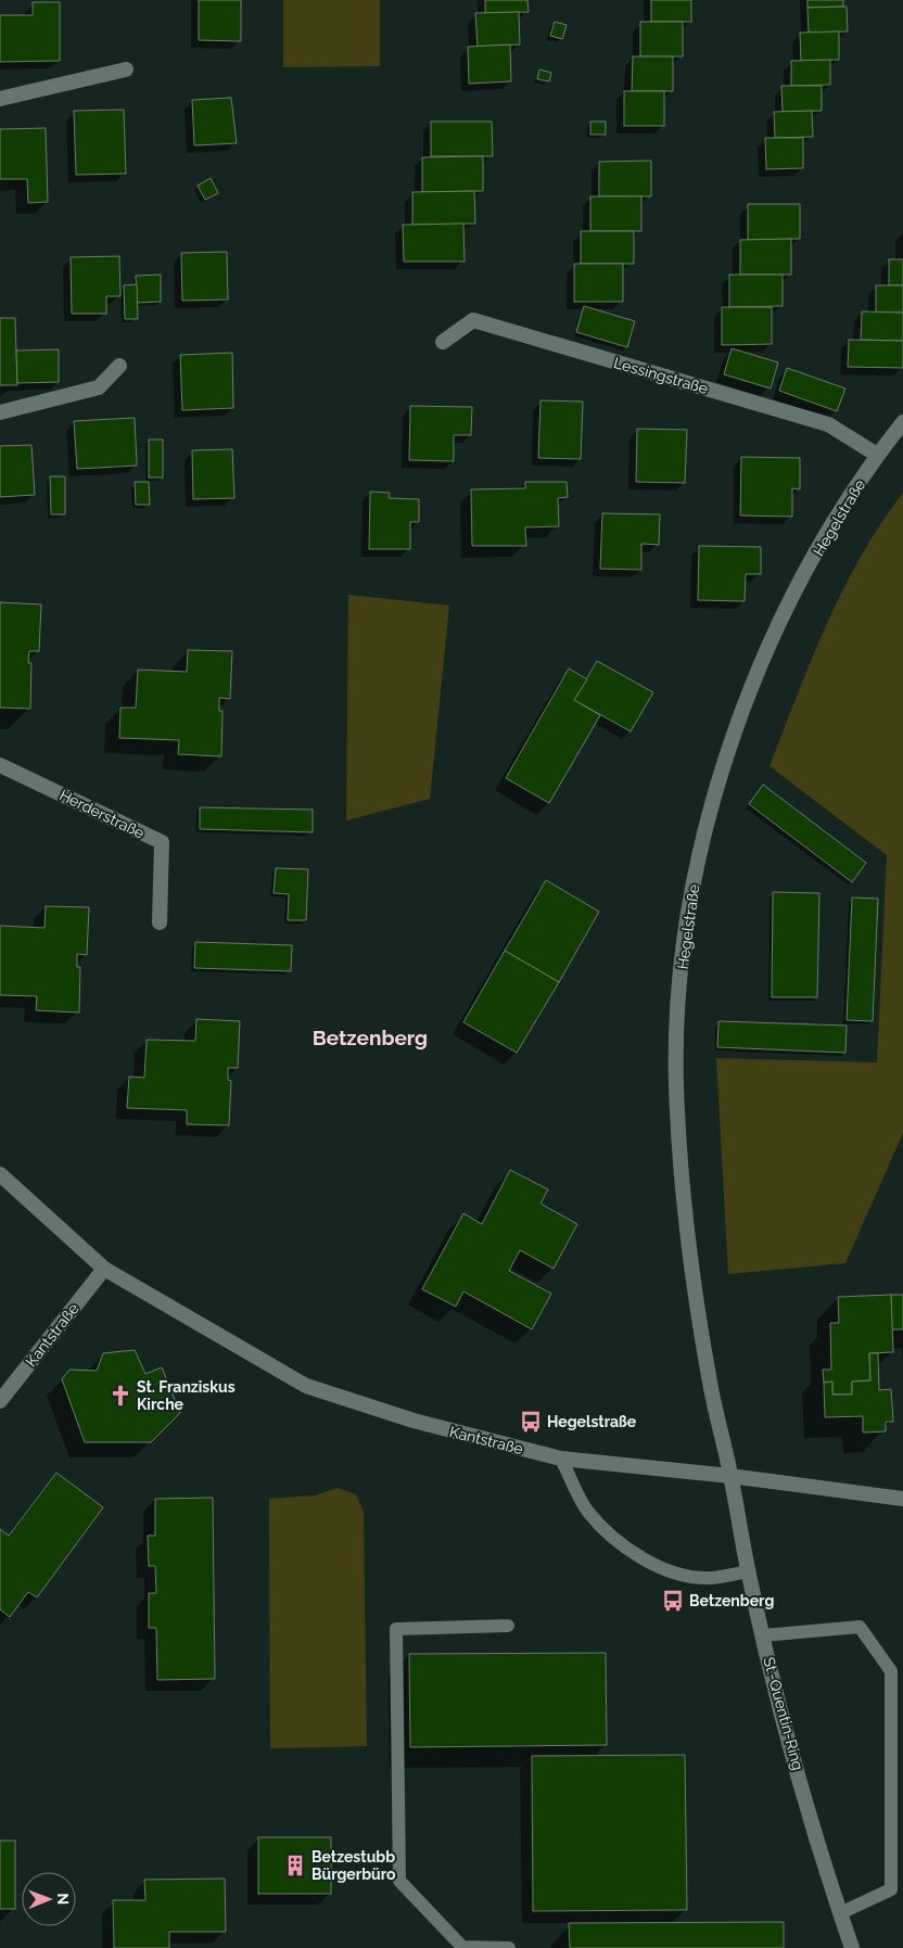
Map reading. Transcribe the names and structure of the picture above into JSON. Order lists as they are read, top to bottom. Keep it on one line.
{"streets":{"street":["Lessingstraße","Hegelstraße","Herderstraße","Kantstraße","St.-Quentin-Ring"]},"crossings":[["Lessingstraße","Hegelstraße"],["Hegelstraße","Kantstraße"],["Hegelstraße","St.-Quentin-Ring"],["Kantstraße","St.-Quentin-Ring"]],"districts":["Betzenberg"],"places":{"church":["St. Franziskus Kirche"],"bus stop":["Hegelstraße","Betzenberg"],"building":["Betzestubb Bürgerbüro"]},"north":"right"}
